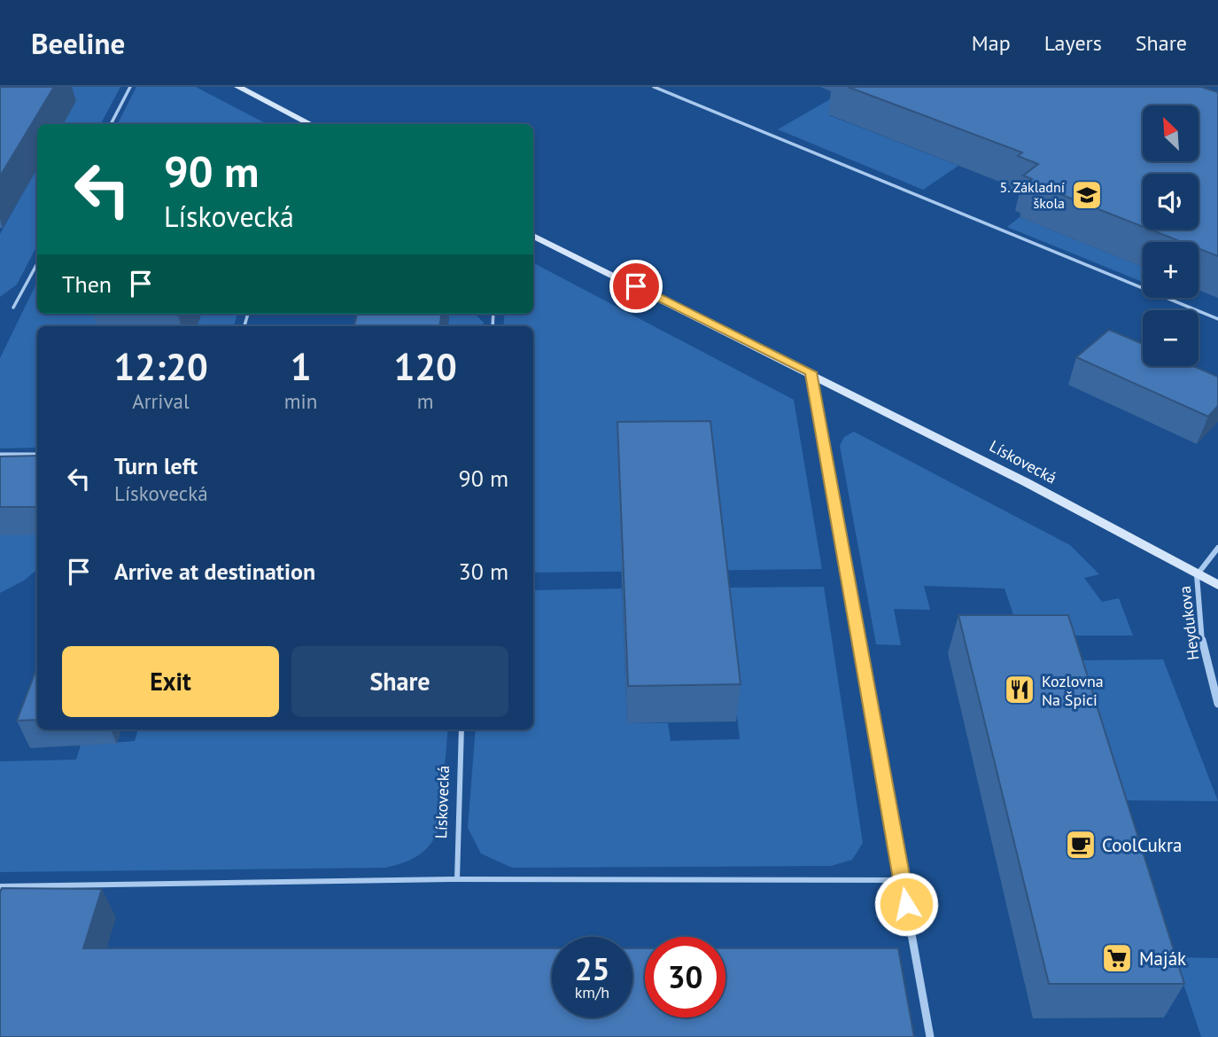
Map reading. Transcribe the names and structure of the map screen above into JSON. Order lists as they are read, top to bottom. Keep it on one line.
{"streets":{"main road":["Lískovecká"],"street":["Heydukova"]},"crossings":[["Lískovecká","Heydukova"]],"places":{"school or university":["5. Základní škola"],"restaurant":["Kozlovna Na Špici"],"cafe":["CoolCukra"],"supermarket":["Maják"]},"north":"top left","page":{"header":"Beeline","nav":["Map","Layers","Share"],"map_buttons":["+","−"],"turn":["90 m","Lískovecká"],"then":"Then","eta":["12:20","Arrival","1","min","120","m"],"list":[{"name":"Turn left","note":"Lískovecká","value":"90 m"},{"name":"Arrive at destination","value":"30 m"}],"buttons":["Exit","Share"],"speed":"25 km/h","limit":"30"}}
